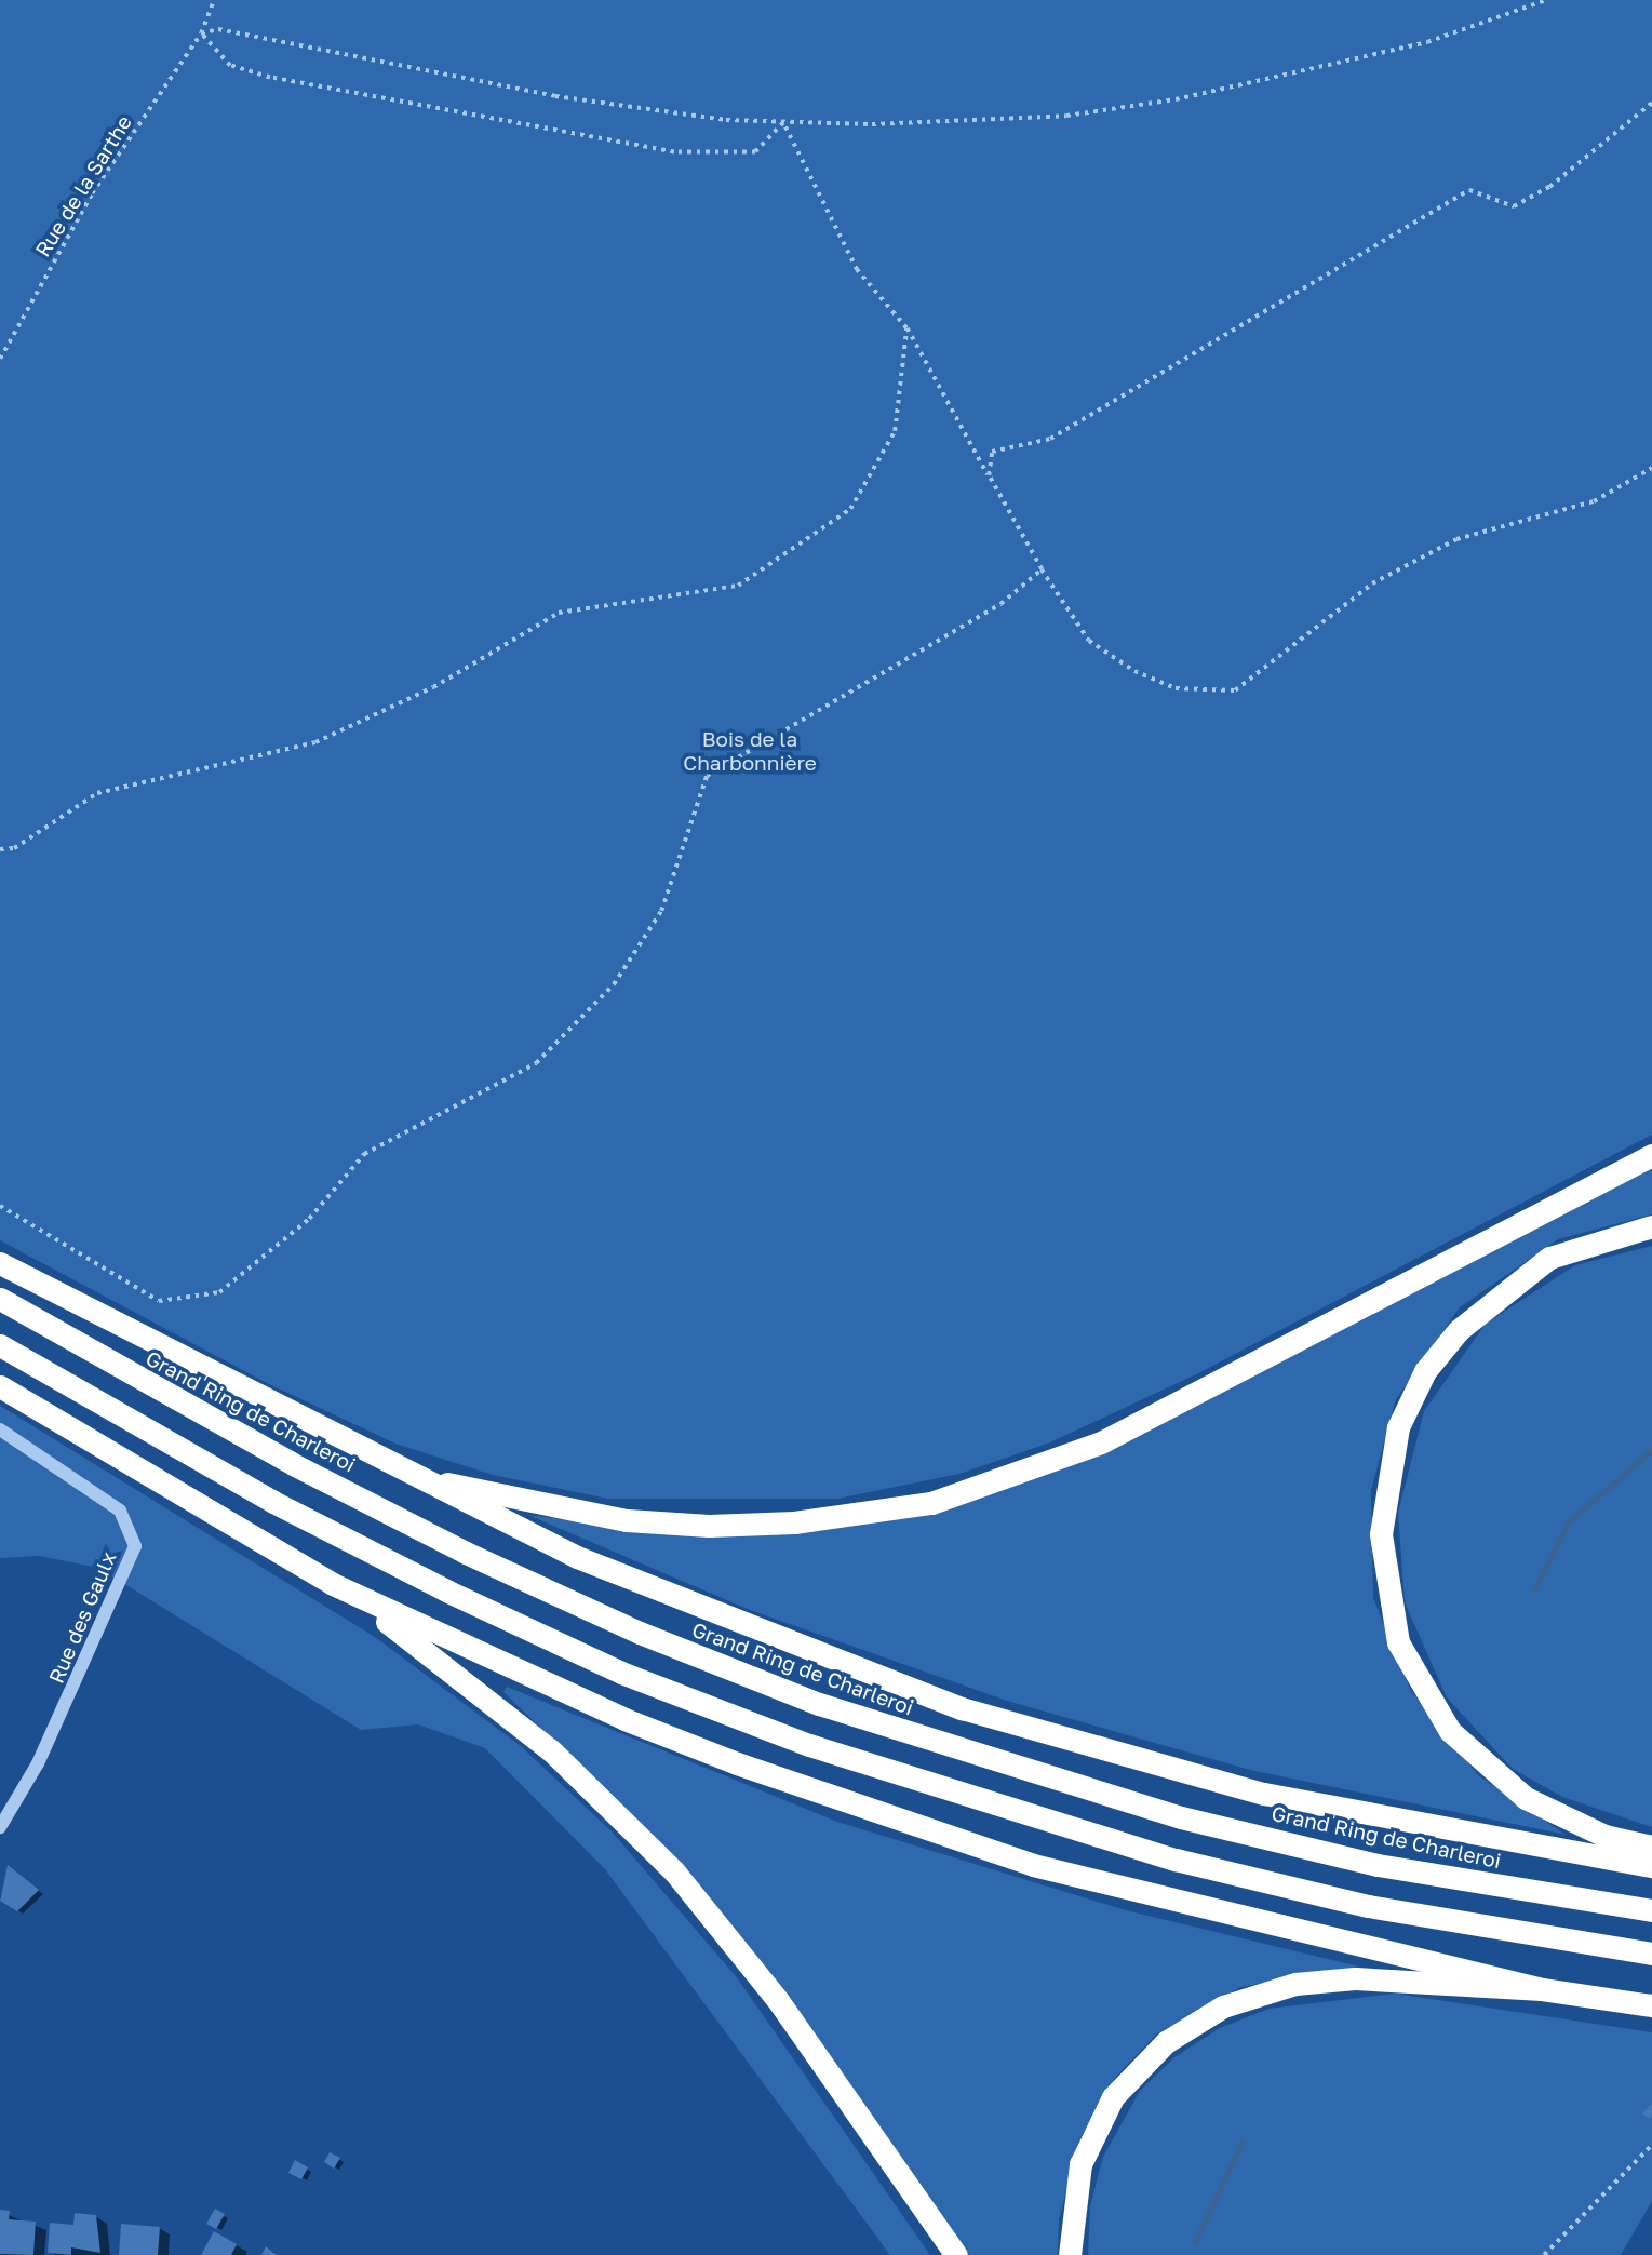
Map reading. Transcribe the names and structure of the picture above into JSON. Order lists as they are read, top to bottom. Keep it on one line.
{"streets":{"highway":["Grand Ring de Charleroi"],"street":["Rue des Gaulx"],"path":["Rue de la Sarthe"]},"parks":["Bois de la Charbonnière"]}
